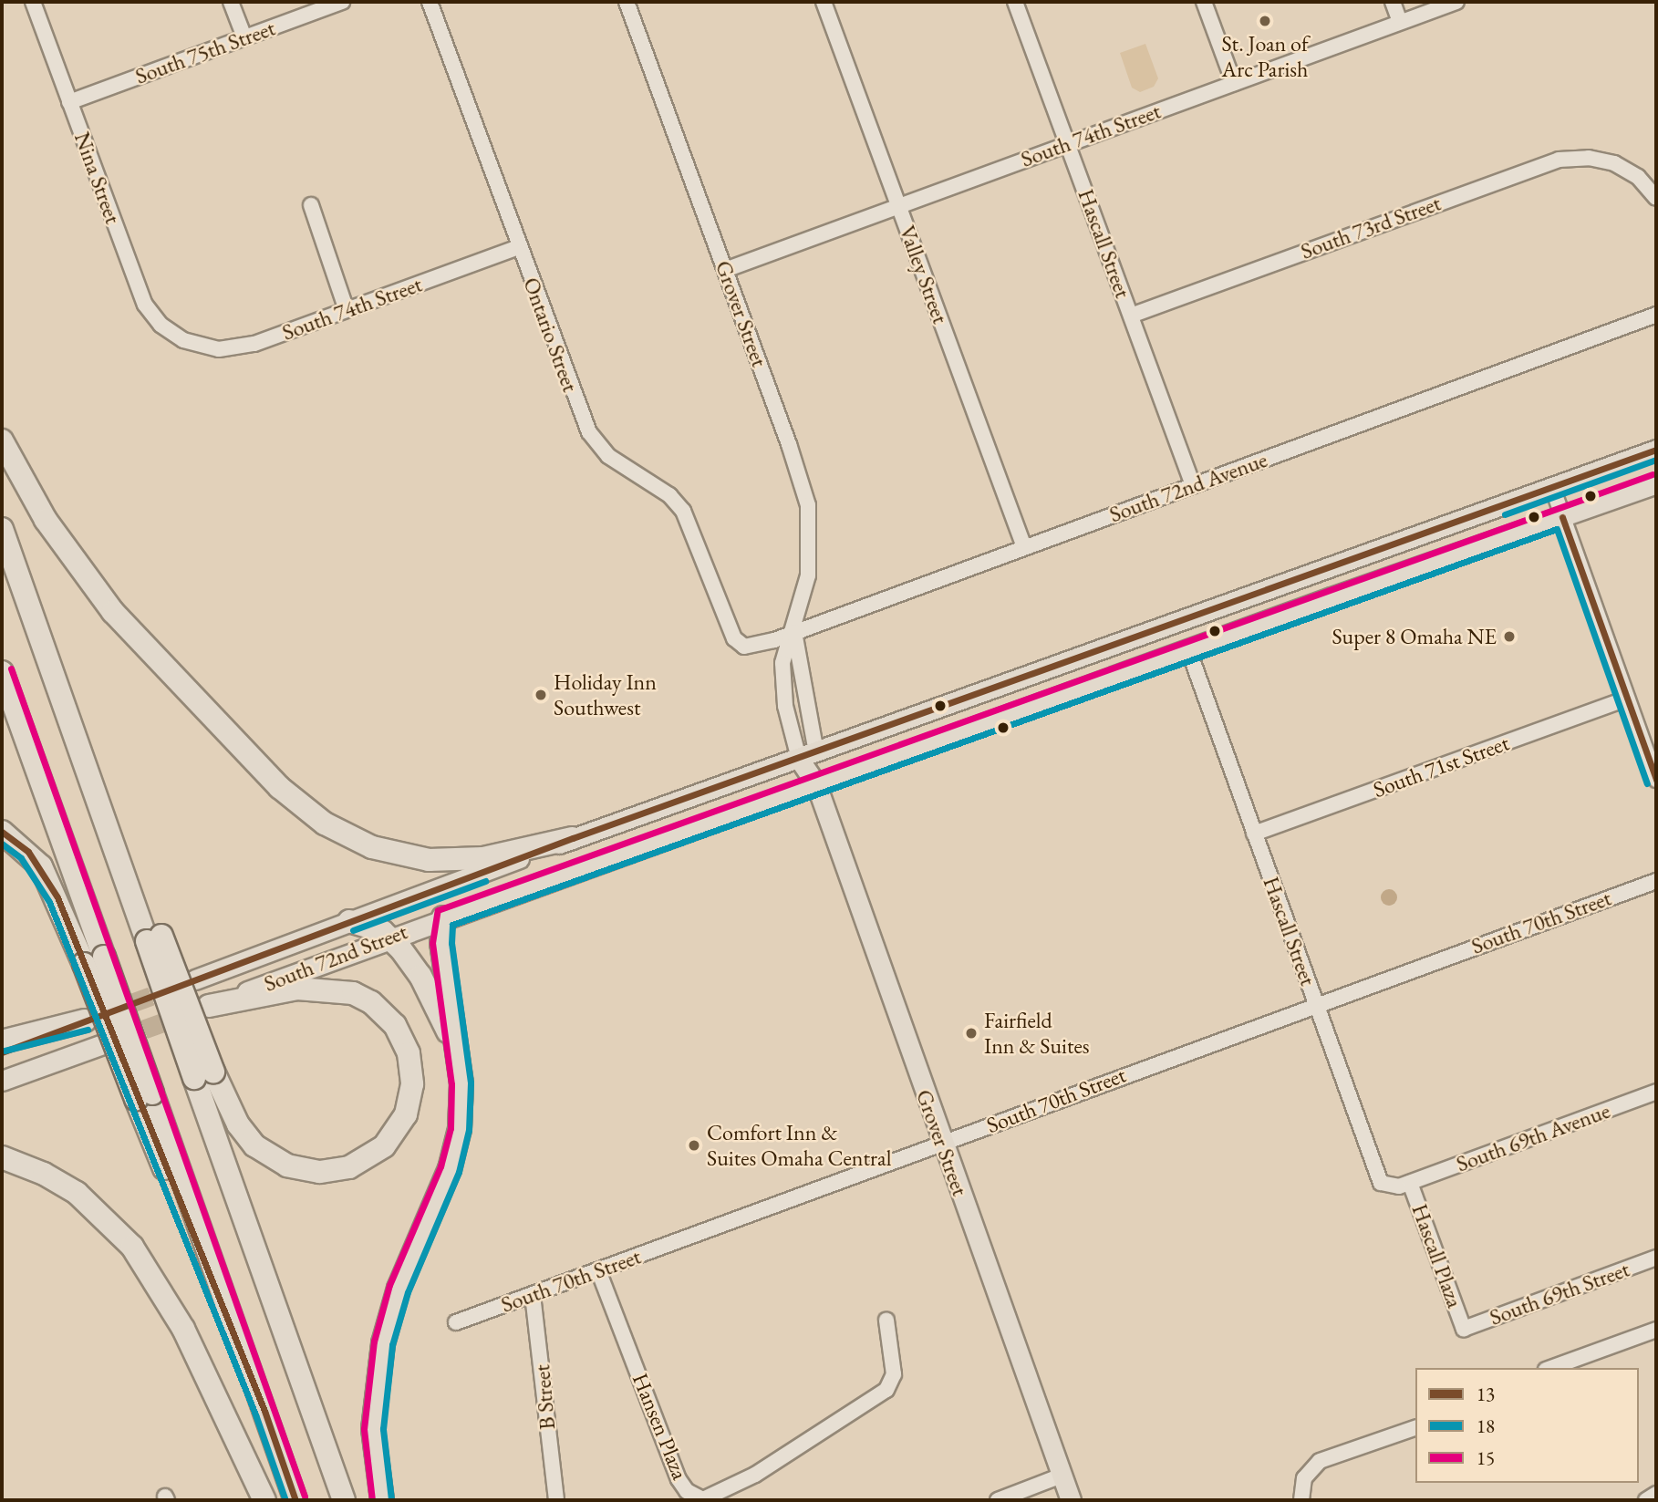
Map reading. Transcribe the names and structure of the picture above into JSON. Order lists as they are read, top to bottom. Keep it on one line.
{"streets":{"main road":["Grover Street","South 72nd Street"],"street":["South 75th Street","South 74th Street","Nina Street","South 73rd Street","Hascall Street","Valley Street","Ontario Street","South 72nd Avenue","South 71st Street","South 70th Street","South 69th Avenue","Hascall Plaza","South 69th Street","B Street","Hansen Plaza"]},"crossings":[["South 75th Street","Nina Street"],["South 74th Street","Nina Street"],["South 74th Street","Hascall Street"],["South 74th Street","Valley Street"],["South 74th Street","Grover Street"],["South 74th Street","Ontario Street"],["South 73rd Street","Hascall Street"],["Hascall Street","South 72nd Avenue"],["Hascall Street","South 71st Street"],["Hascall Street","South 70th Street"],["Hascall Street","South 72nd Street"],["Hascall Street","South 69th Avenue"],["Hascall Street","Hascall Plaza"],["Valley Street","South 72nd Avenue"],["Grover Street","South 72nd Avenue"],["Grover Street","South 70th Street"],["Grover Street","South 72nd Street"],["Ontario Street","South 72nd Avenue"],["South 70th Street","B Street"],["South 70th Street","Hansen Plaza"],["South 69th Avenue","Hascall Plaza"],["Hascall Plaza","South 69th Street"]],"places":["St. Joan of Arc Parish","Super 8 Omaha NE","Holiday Inn Southwest","Fairfield Inn & Suites","Comfort Inn & Suites Omaha Central"],"lines":["transit line 13","transit line 18","transit line 15"],"legend":["13","18","15"]}
